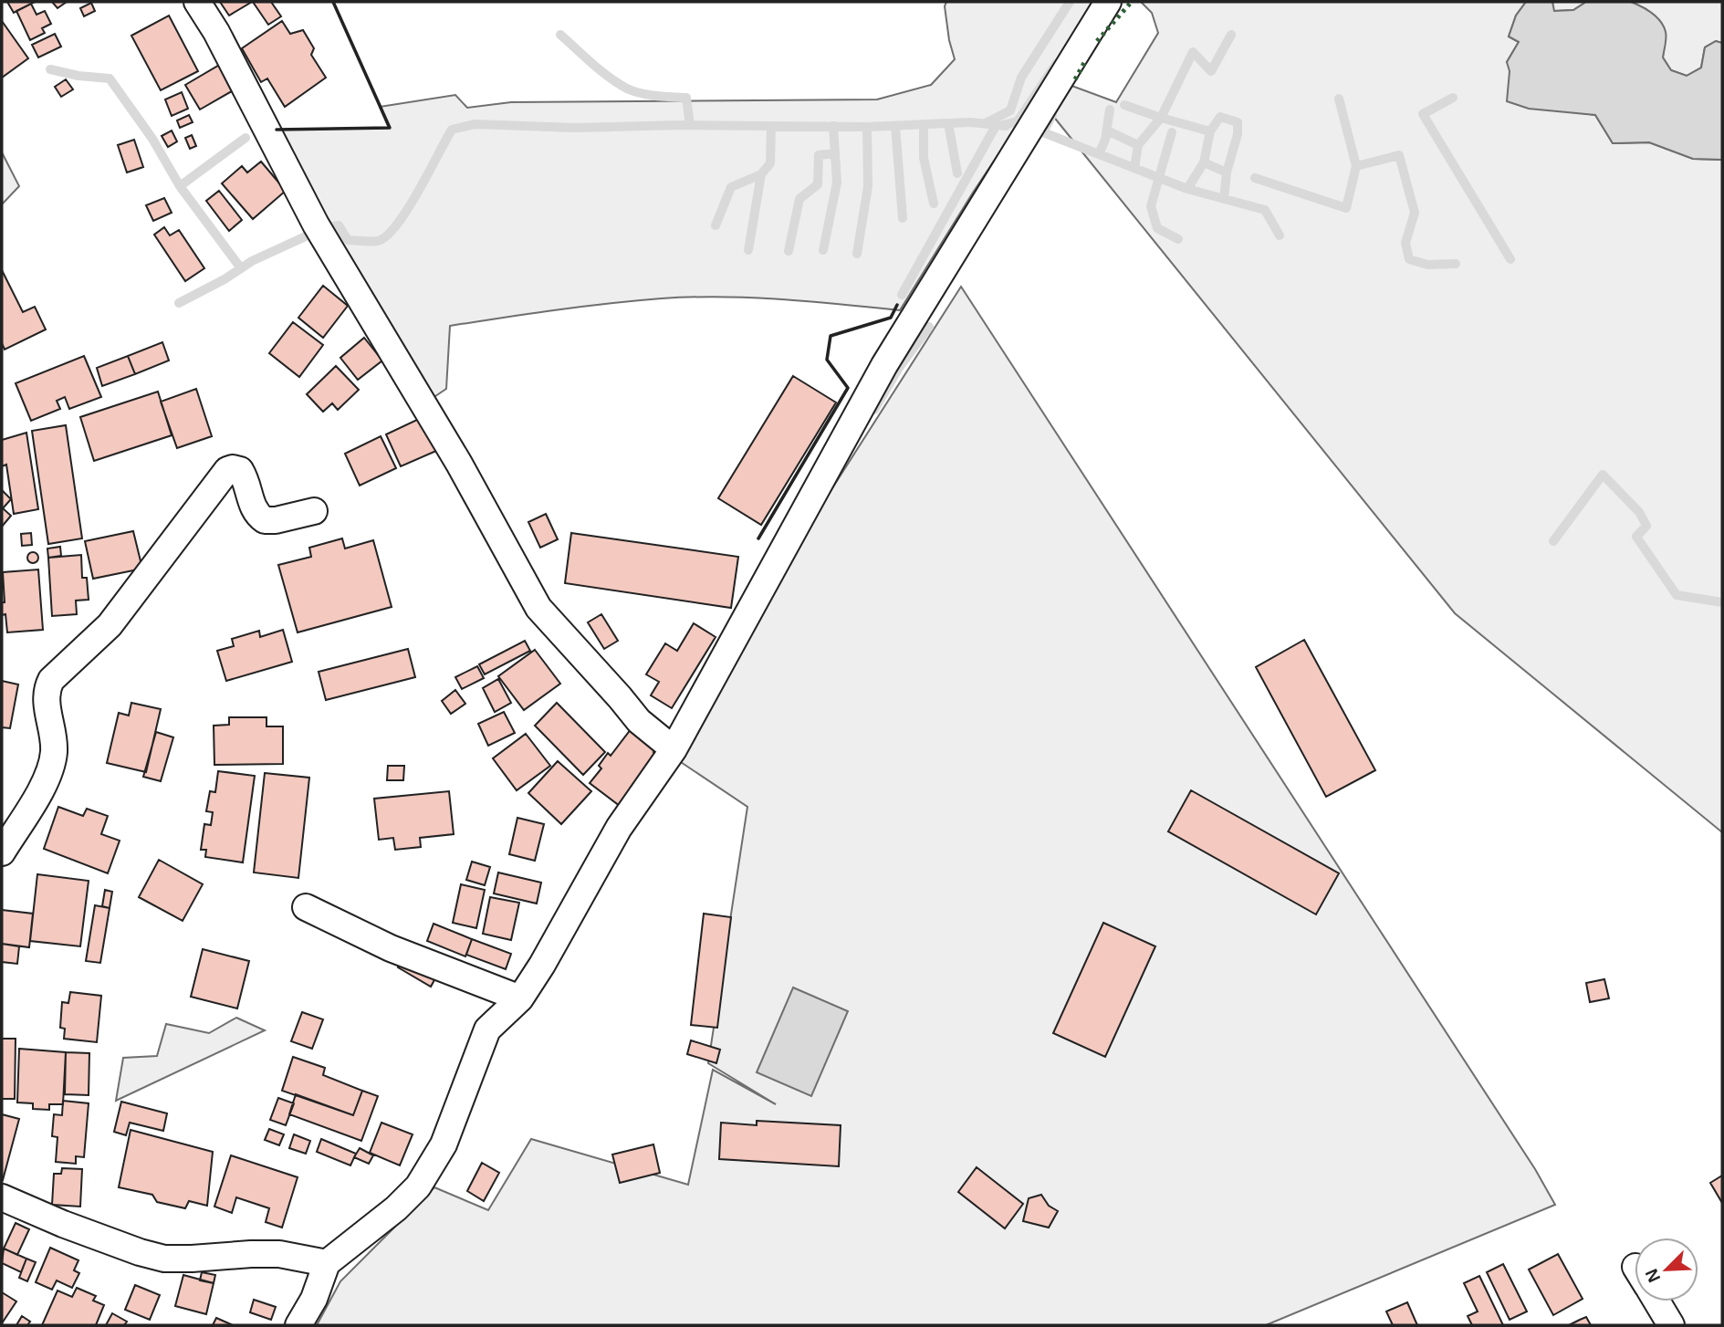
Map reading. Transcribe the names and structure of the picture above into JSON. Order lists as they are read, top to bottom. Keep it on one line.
{"north":"bottom left"}
